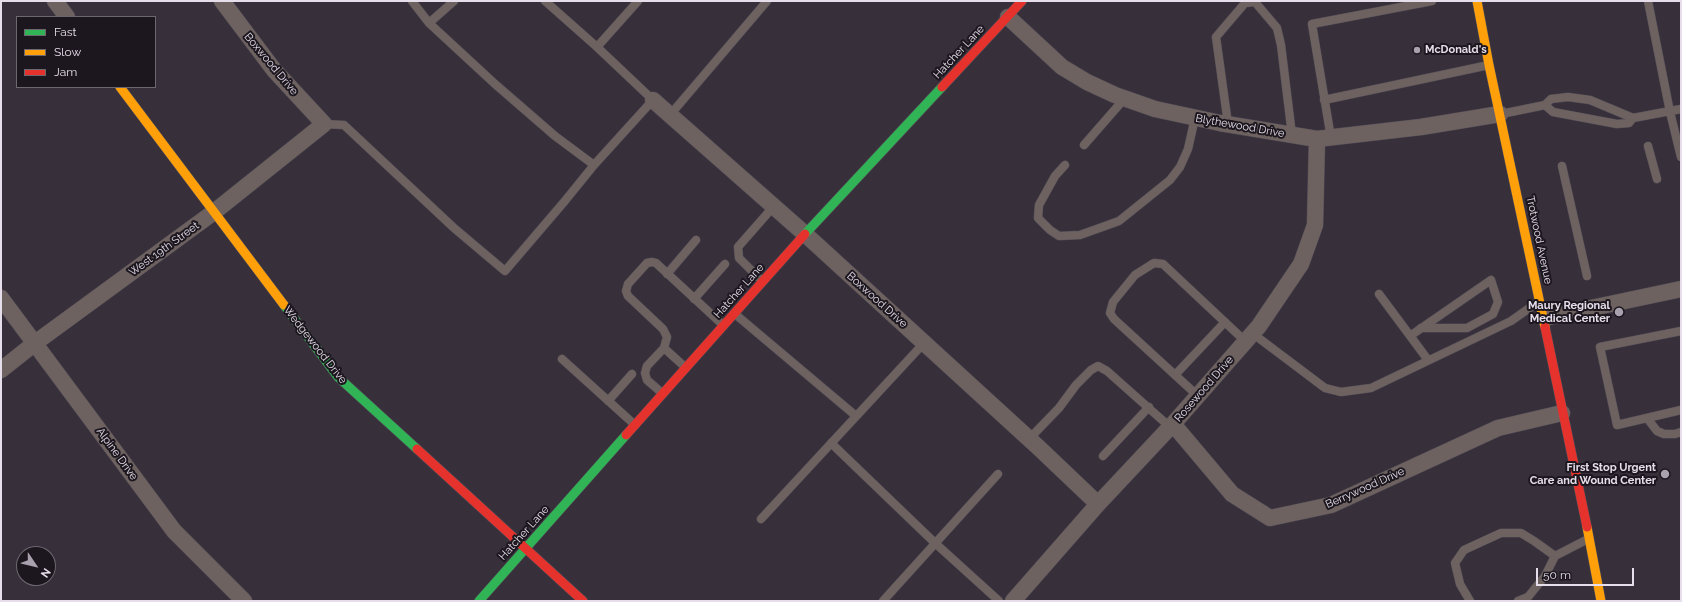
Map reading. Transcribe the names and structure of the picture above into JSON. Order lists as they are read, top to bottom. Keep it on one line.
{"streets":{"street":["Hatcher Lane","Boxwood Drive","Blythewood Drive","Trotwood Avenue","West 19th Street","Wedgewood Drive","Rosewood Drive","Alpine Drive","Berrywood Drive"]},"crossings":[["Hatcher Lane","Boxwood Drive"],["Hatcher Lane","Blythewood Drive"],["Hatcher Lane","Wedgewood Drive"],["Boxwood Drive","West 19th Street"],["Boxwood Drive","Rosewood Drive"],["Blythewood Drive","Trotwood Avenue"],["Blythewood Drive","Rosewood Drive"],["Trotwood Avenue","Berrywood Drive"],["West 19th Street","Wedgewood Drive"],["West 19th Street","Alpine Drive"],["Rosewood Drive","Berrywood Drive"]],"places":["McDonald's","Maury Regional Medical Center","First Stop Urgent Care and Wound Center"],"legend":["Fast","Slow","Jam"],"scale_bar":"50 m","north":"bottom right"}
